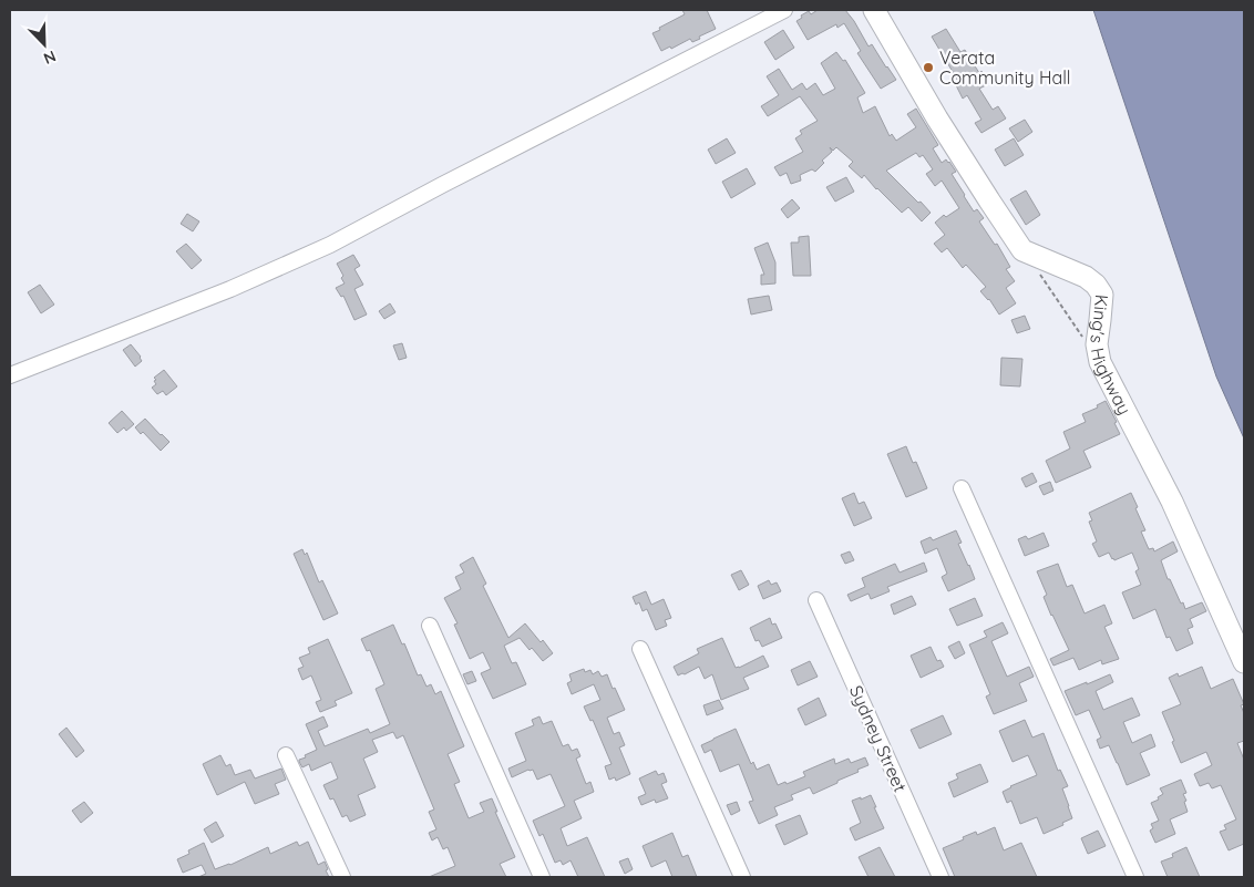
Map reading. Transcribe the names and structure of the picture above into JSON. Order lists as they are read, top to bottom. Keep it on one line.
{"streets":{"highway":["King's Highway"],"street":["Sydney Street"]},"places":["Verata Community Hall"],"north":"bottom right"}
